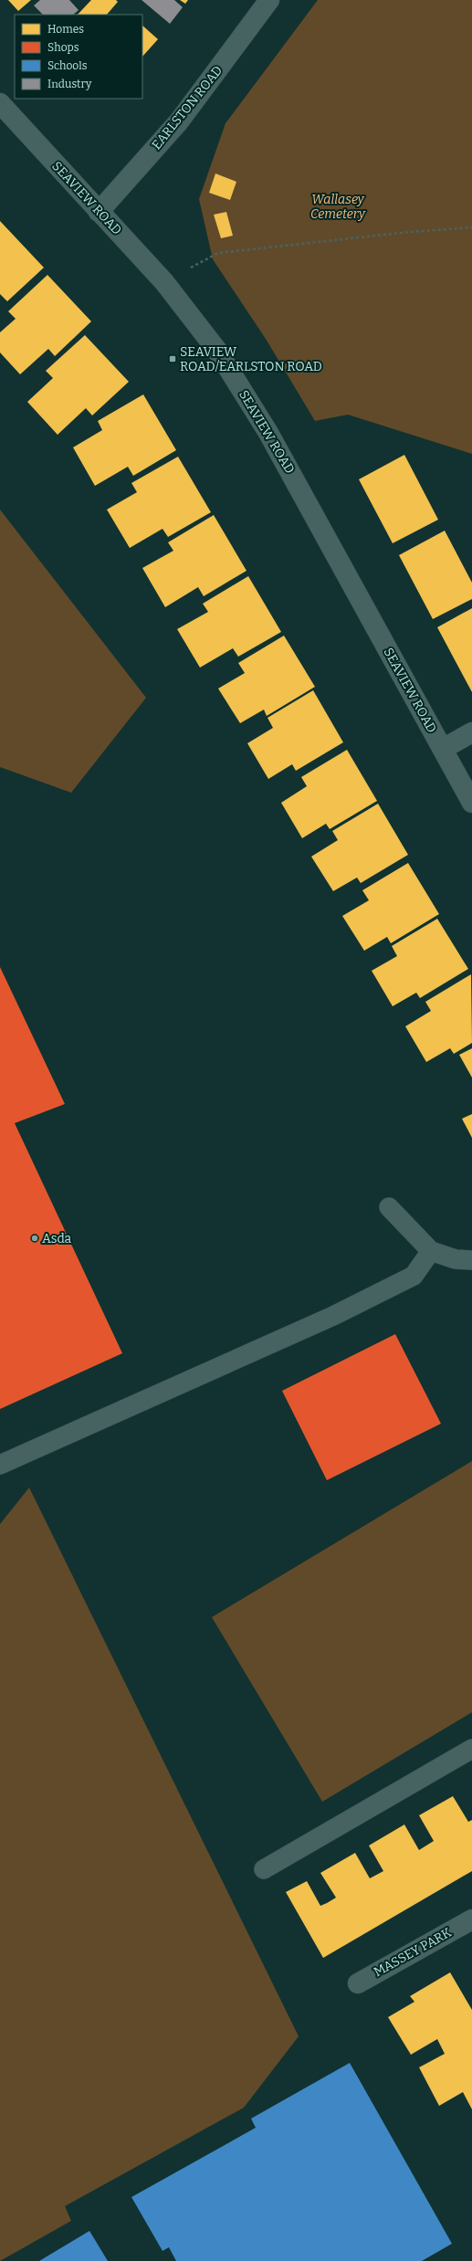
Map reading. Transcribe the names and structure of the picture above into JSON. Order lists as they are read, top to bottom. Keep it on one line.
{"streets":{"street":["EARLSTON ROAD","SEAVIEW ROAD","MASSEY PARK"]},"crossings":[["EARLSTON ROAD","SEAVIEW ROAD"]],"parks":["Wallasey Cemetery"],"places":{"transit":["SEAVIEW ROAD/EARLSTON ROAD"],"other":["Asda"]},"legend":["Homes","Shops","Schools","Industry"]}
